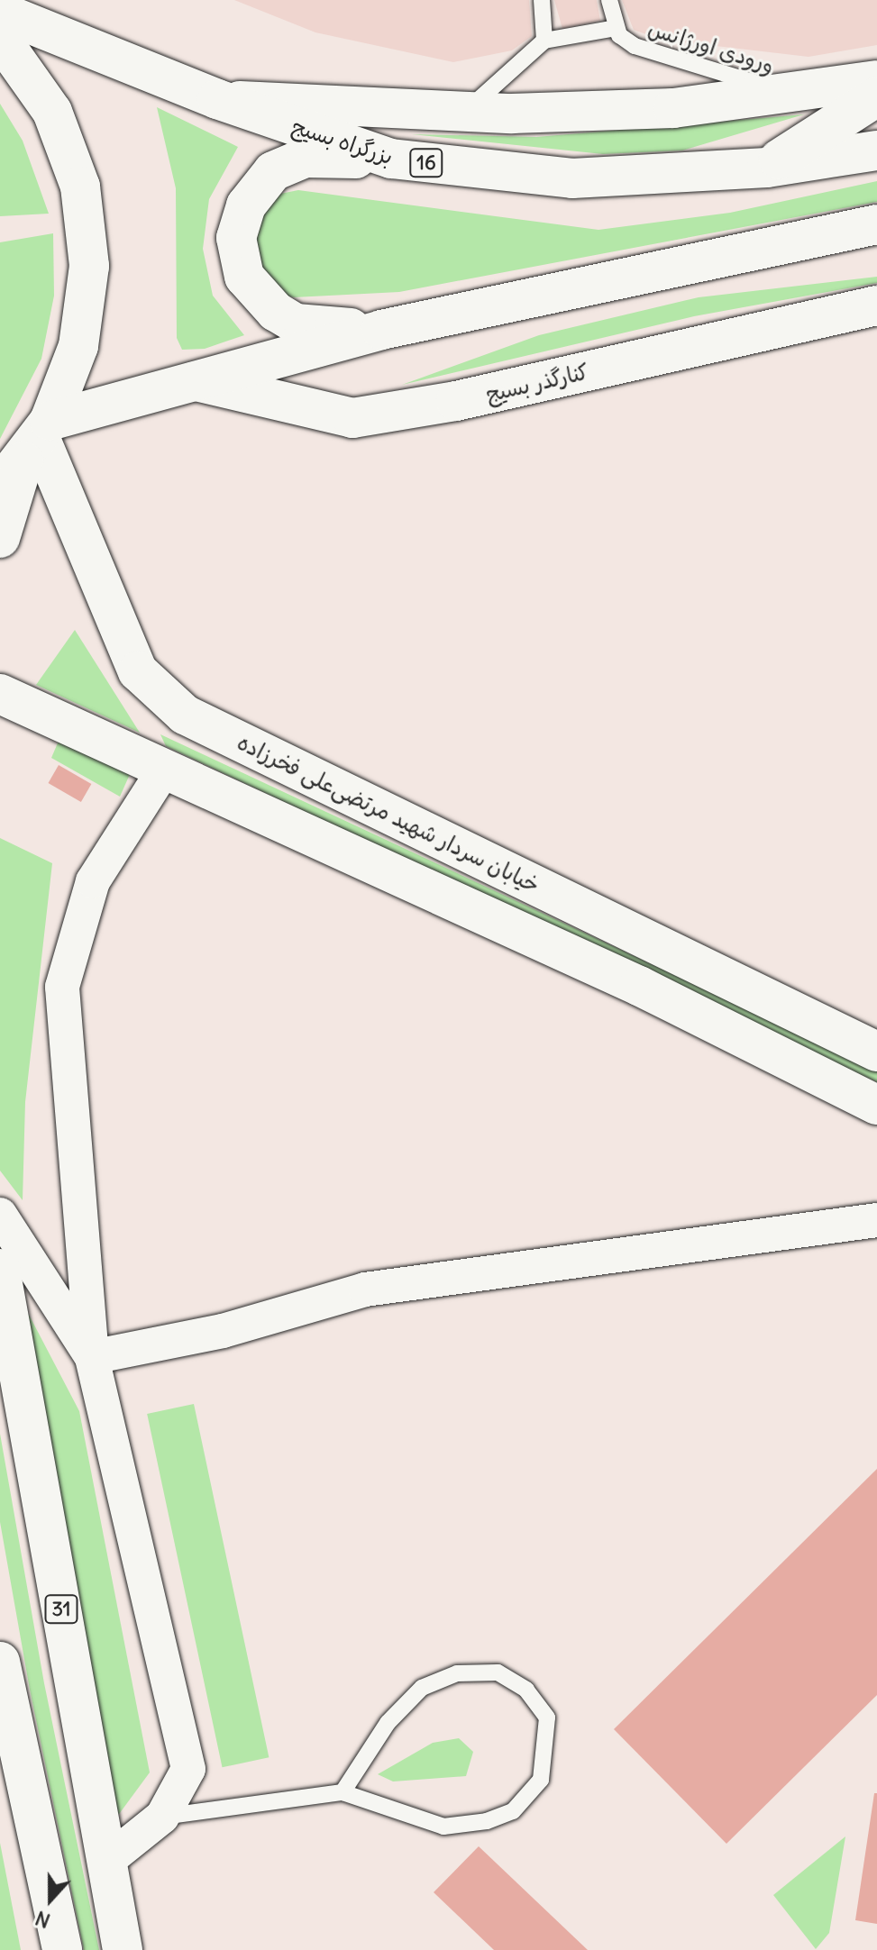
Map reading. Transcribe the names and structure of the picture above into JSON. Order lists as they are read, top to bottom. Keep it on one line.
{"streets":{"main road":["بزرگراه بسیج","16","کنارگذر بسیج","خیابان سردار شهید مرتضی‌علی فخرزاده","31"],"lane":["ورودی اورژانس"]},"north":"bottom"}
